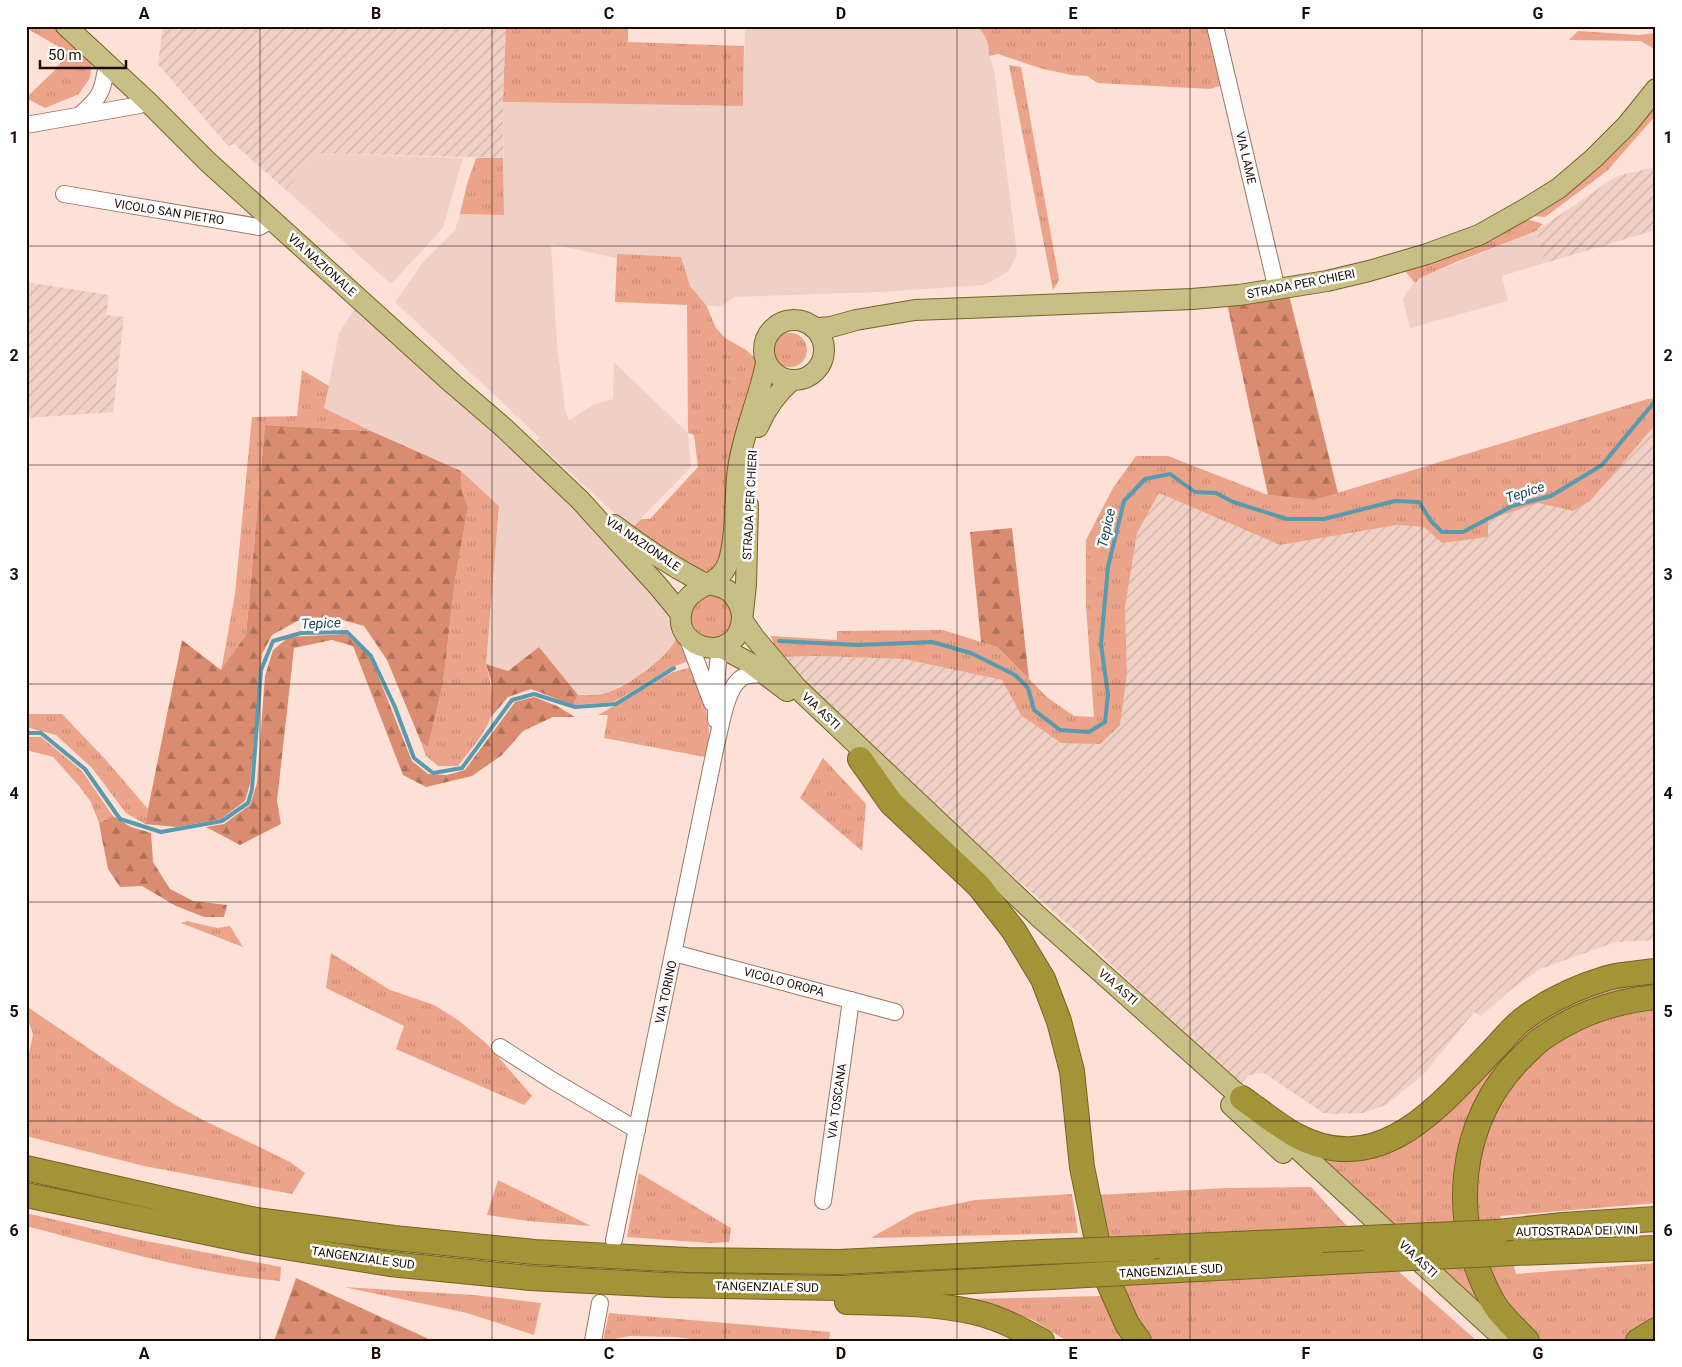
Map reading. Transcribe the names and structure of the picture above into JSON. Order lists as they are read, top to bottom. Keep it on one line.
{"streets":{"highway":["AUTOSTRADA DEI VINI","TANGENZIALE SUD"],"main road":["VIA NAZIONALE","STRADA PER CHIERI","VIA ASTI"],"street":["VIA LAME","VICOLO SAN PIETRO","VICOLO OROPA","VIA TORINO","VIA TOSCANA"]},"crossings":[["VIA LAME","STRADA PER CHIERI"],["VICOLO SAN PIETRO","VIA NAZIONALE"],["VIA NAZIONALE","STRADA PER CHIERI"],["VIA NAZIONALE","VIA ASTI"],["VIA NAZIONALE","VIA TORINO"],["STRADA PER CHIERI","VIA ASTI"],["STRADA PER CHIERI","VIA TORINO"],["VIA ASTI","VIA TORINO"],["VICOLO OROPA","VIA TORINO"],["VICOLO OROPA","VIA TOSCANA"],["AUTOSTRADA DEI VINI","TANGENZIALE SUD"]],"water":["Tepice"],"scale_bar":"50 m","grid":{"columns":["A","B","C","D","E","F","G"],"rows":["1","2","3","4","5","6"]}}
